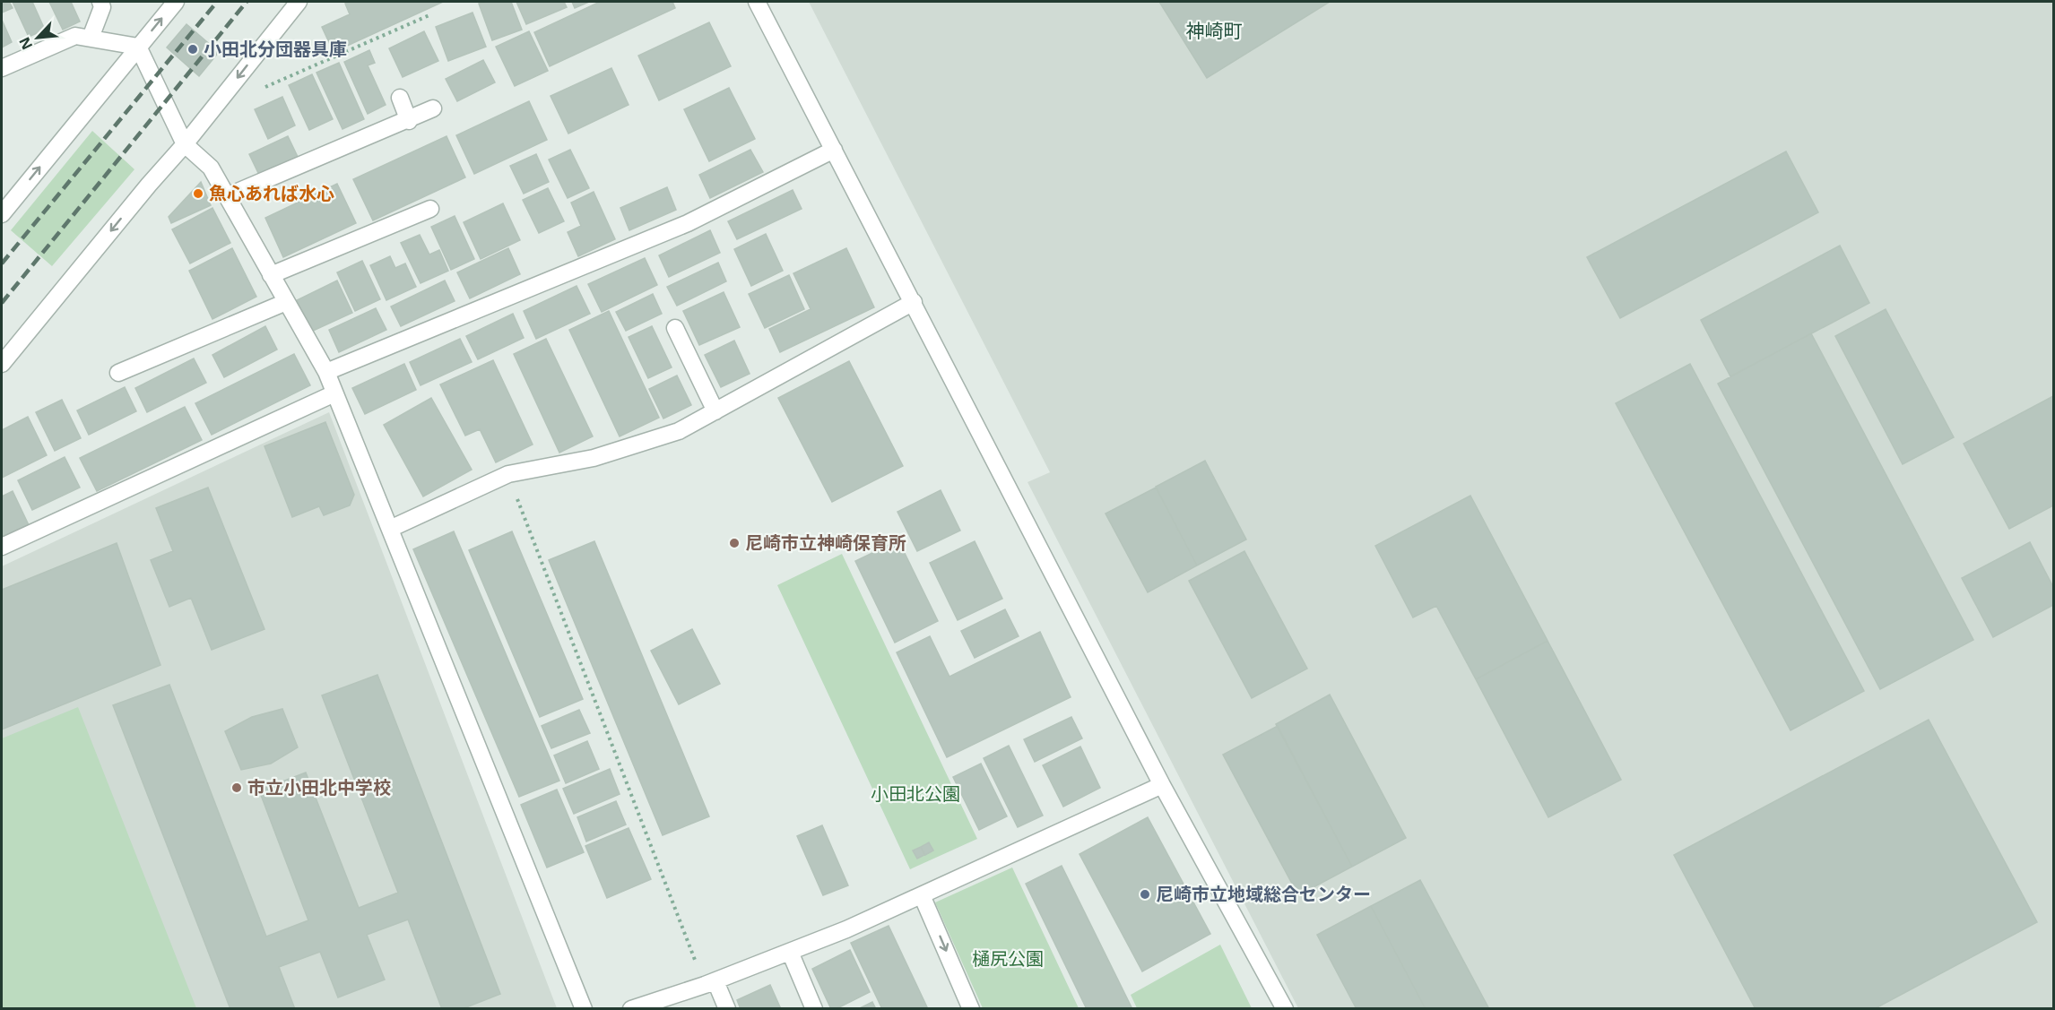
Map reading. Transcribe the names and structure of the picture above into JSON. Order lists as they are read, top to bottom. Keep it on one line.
{"districts":["神崎町"],"parks":["小田北公園","樋尻公園"],"places":["小田北分団器具庫","魚心あれば水心","尼崎市立神崎保育所","市立小田北中学校","尼崎市立地域総合センター"],"north":"bottom left"}
